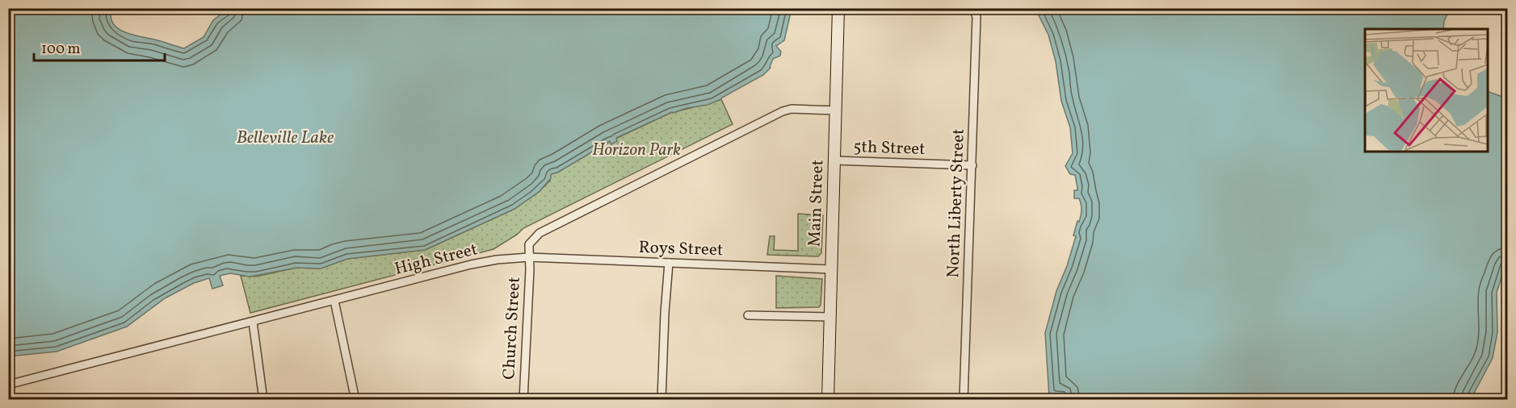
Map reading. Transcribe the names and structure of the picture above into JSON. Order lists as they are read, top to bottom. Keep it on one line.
{"streets":{"main road":["Main Street"],"street":["5th Street","North Liberty Street","Roys Street","High Street","Church Street"]},"crossings":[["5th Street","Main Street"],["5th Street","North Liberty Street"],["Main Street","Roys Street"],["Roys Street","High Street"],["Roys Street","Church Street"],["High Street","Church Street"]],"water":["Belleville Lake"],"parks":["Horizon Park"],"scale_bar":"100 m"}
